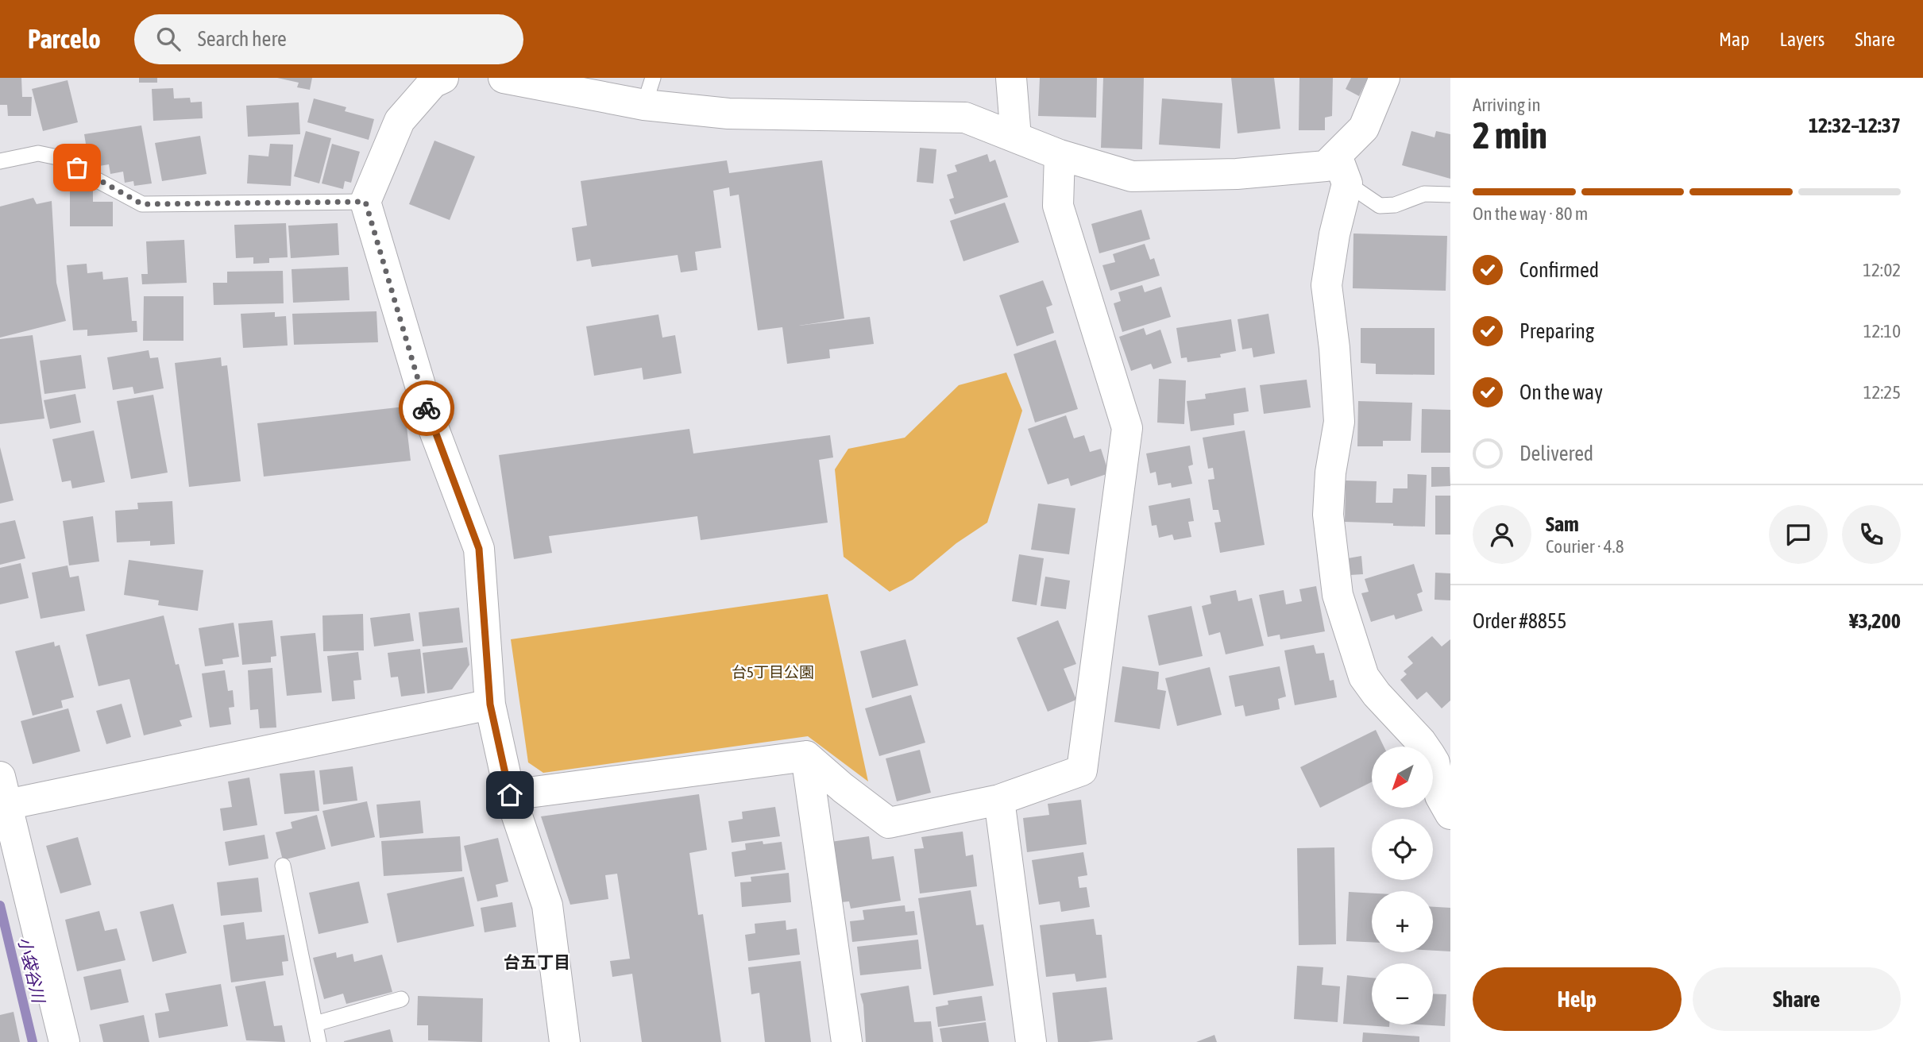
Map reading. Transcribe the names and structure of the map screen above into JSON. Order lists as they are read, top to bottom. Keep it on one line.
{"districts":["台五丁目"],"water":["小袋谷川"],"parks":["台5丁目公園"],"north":"bottom left","page":{"header":"Parcelo","search":"Search here","nav":["Map","Layers","Share"],"heading":["2 min","Arriving in","12:32–12:37"],"panel":["Sam","Courier · 4.8","Order #8855","¥3,200"],"bar":"On the way · 80 m","list":[["Confirmed","12:02"],["Preparing","12:10"],["On the way","12:25"],"Delivered"],"map_buttons":["+","−"],"buttons":["Help","Share"]}}
